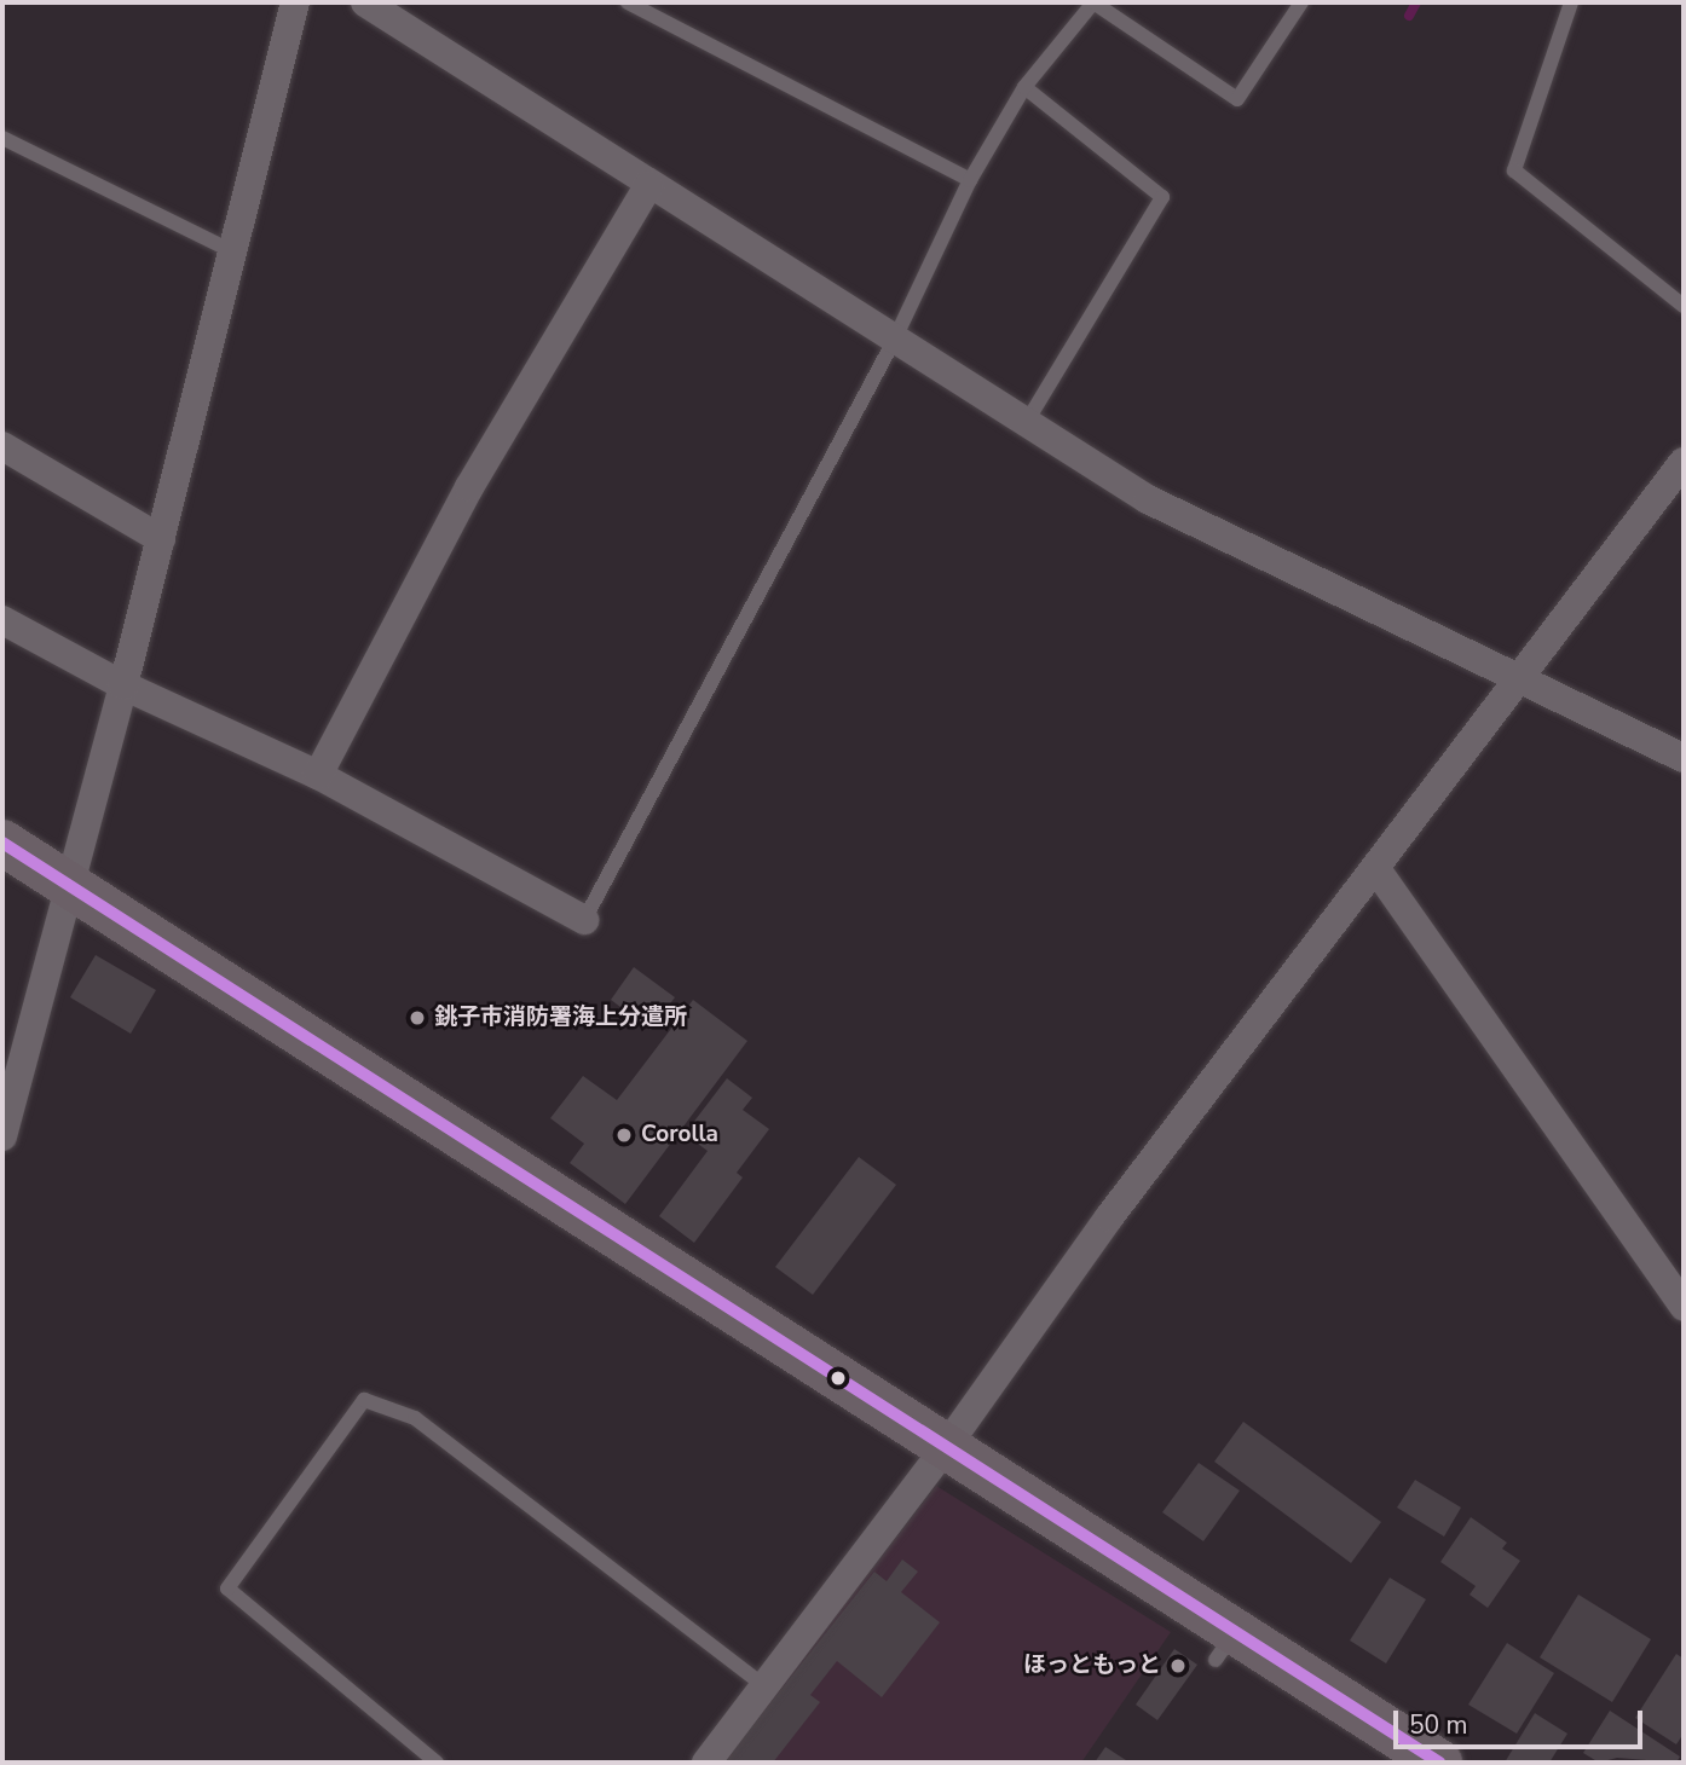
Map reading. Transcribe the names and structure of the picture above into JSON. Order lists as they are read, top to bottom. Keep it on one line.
{"places":["銚子市消防署海上分遣所","Corolla","ほっともっと"],"scale_bar":"50 m"}
